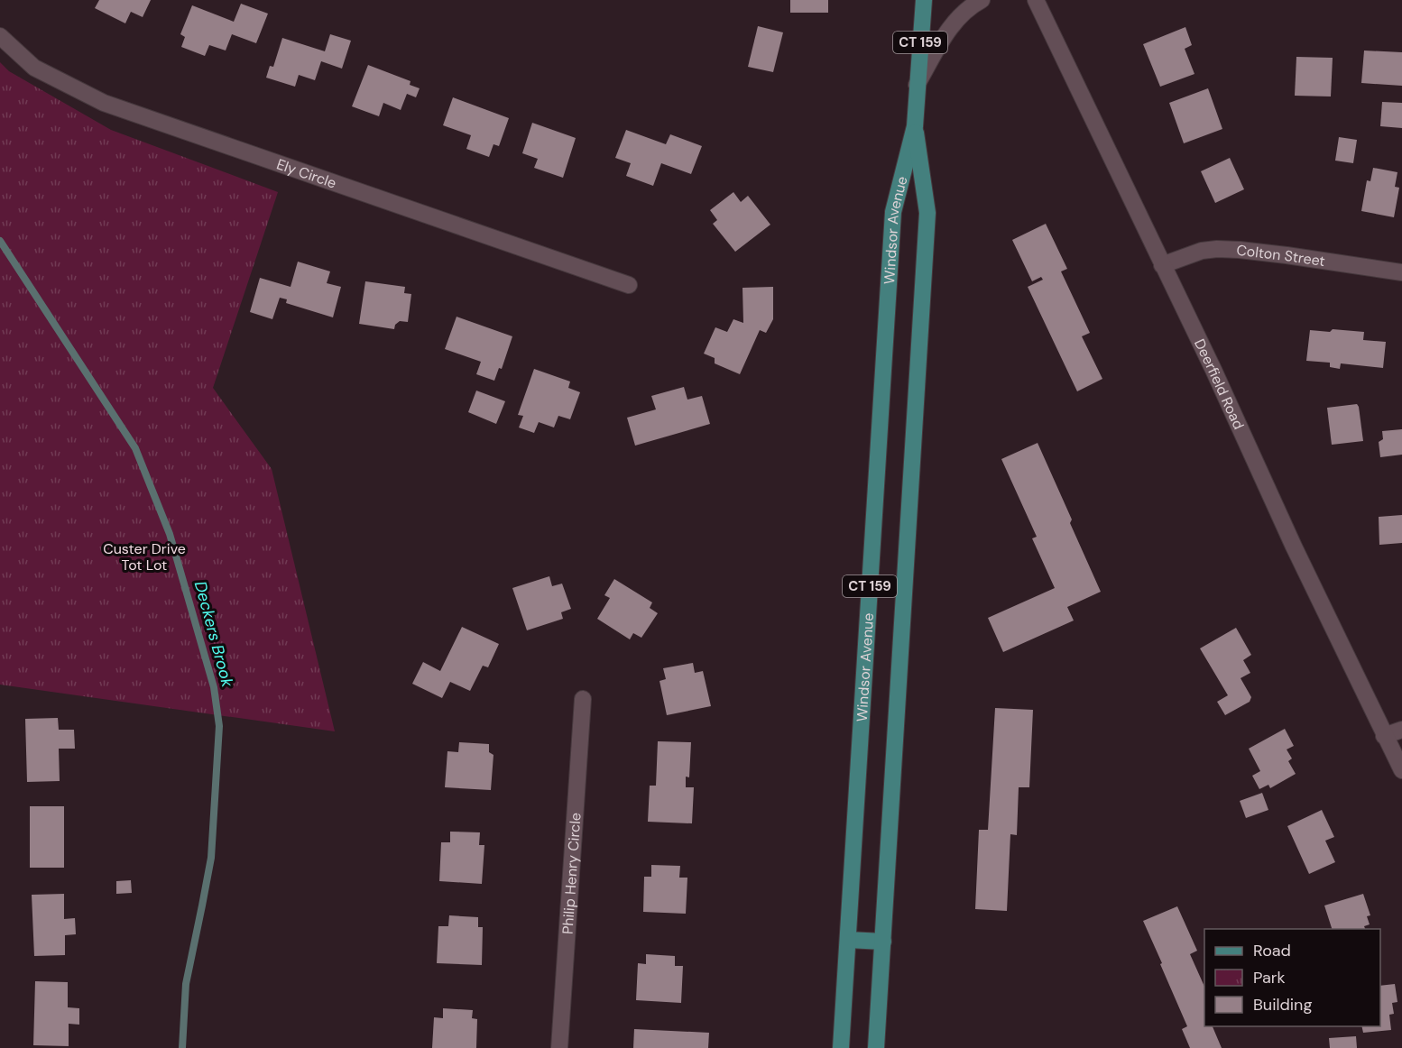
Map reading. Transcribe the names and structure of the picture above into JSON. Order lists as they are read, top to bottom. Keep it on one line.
{"streets":{"main road":["CT 159","Windsor Avenue"],"street":["Ely Circle","Colton Street","Deerfield Road","Philip Henry Circle"]},"crossings":[["Colton Street","Deerfield Road"]],"water":["Deckers Brook"],"parks":["Custer Drive Tot Lot"],"legend":["Road","Park","Building"]}
